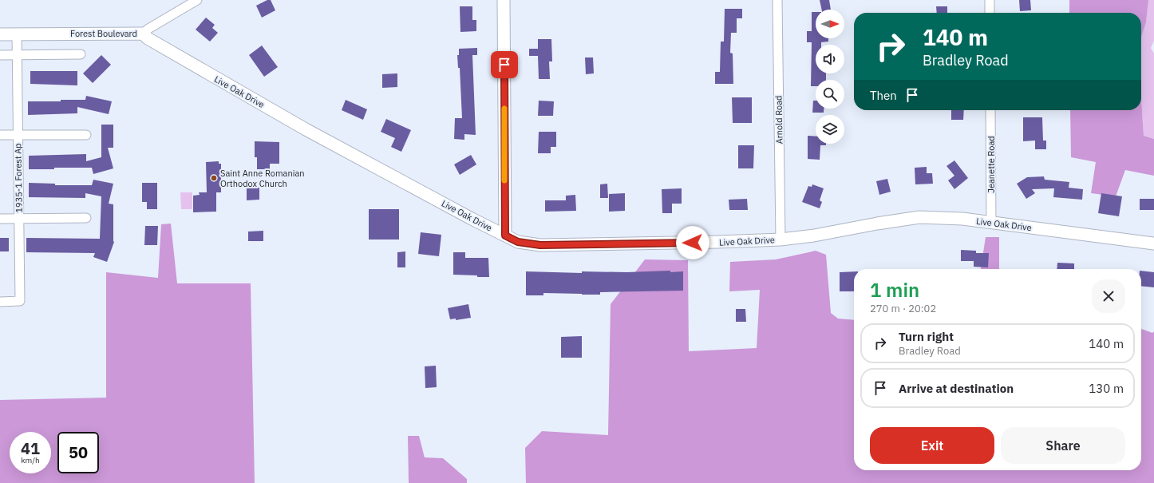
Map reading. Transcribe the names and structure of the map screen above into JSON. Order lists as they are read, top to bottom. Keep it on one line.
{"streets":{"main road":["Forest Boulevard","Live Oak Drive"],"street":["Arnold Road","Jeanette Road","1935-1 Forest Ap"]},"crossings":[["Forest Boulevard","Live Oak Drive"],["Forest Boulevard","1935-1 Forest Ap"],["Live Oak Drive","Arnold Road"],["Live Oak Drive","Jeanette Road"]],"places":["Saint Anne Romanian Orthodox Church"],"north":"right","page":{"turn":["140 m","Bradley Road"],"then":"Then","heading":["1 min","270 m · 20:02"],"list":[{"name":"Turn right","note":"Bradley Road","value":"140 m"},{"name":"Arrive at destination","value":"130 m"}],"buttons":["Exit","Share"],"speed":"41 km/h","limit":"50"}}
